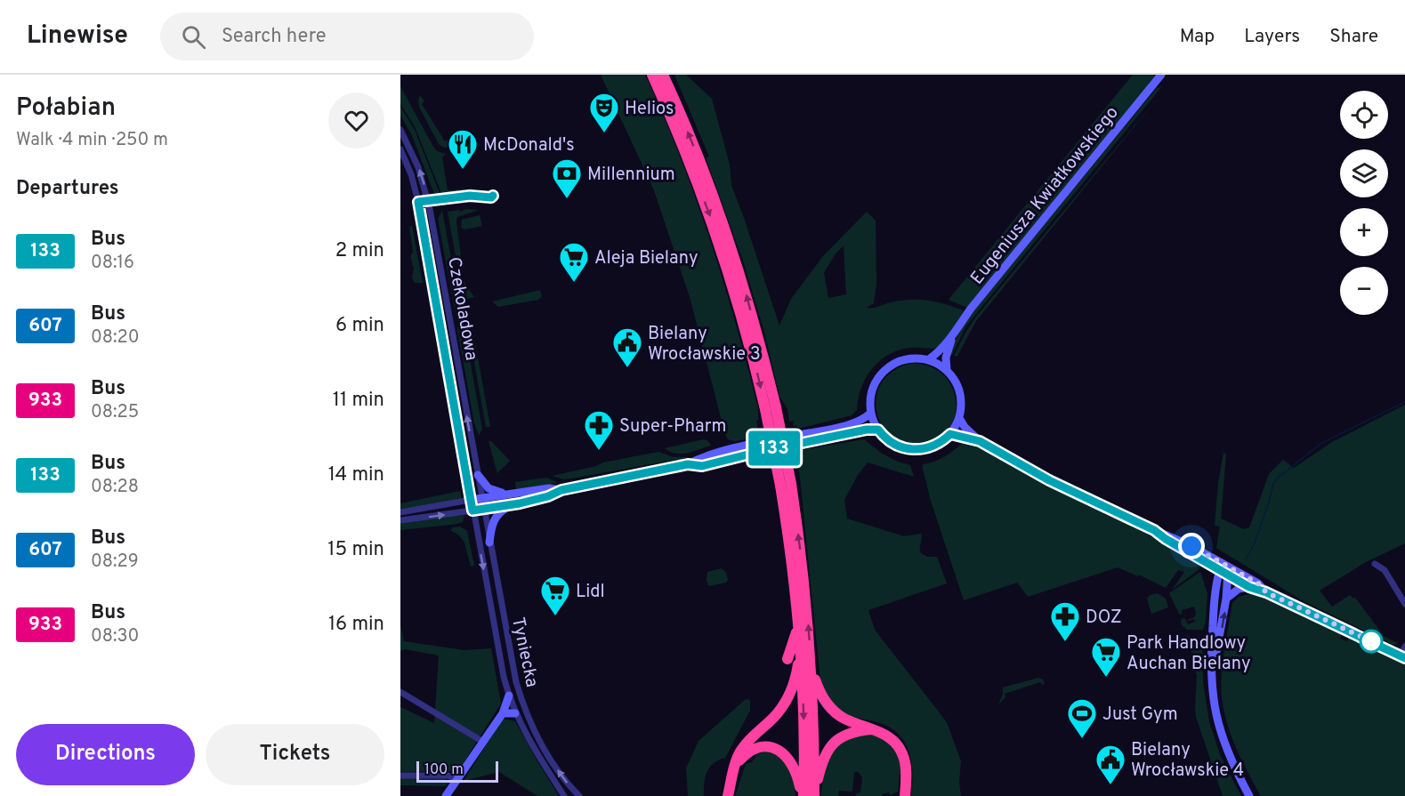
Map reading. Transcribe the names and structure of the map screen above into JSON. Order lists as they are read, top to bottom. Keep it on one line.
{"streets":{"main road":["Eugeniusza Kwiatkowskiego"],"street":["Czekoladowa","Tyniecka"]},"crossings":[["Czekoladowa","Tyniecka"]],"places":{"theatre":["Helios"],"restaurant":["McDonald's"],"bank":["Millennium"],"supermarket":["Aleja Bielany","Lidl","Park Handlowy Auchan Bielany"],"public building":["Bielany Wrocławskie 3","Bielany Wrocławskie 4"],"pharmacy":["Super-Pharm","DOZ"],"sports":["Just Gym"]},"lines":["bus line 133"],"scale_bar":"100 m","page":{"header":"Linewise","search":"Search here","nav":["Map","Layers","Share"],"heading":[["Połabian","Walk · 4 min · 250 m"],"Departures"],"on_map":"133","map_buttons":["+","−"],"list":[{"mark":"133","name":"Bus","note":"08:16","value":"2 min"},{"mark":"607","name":"Bus","note":"08:20","value":"6 min"},{"mark":"933","name":"Bus","note":"08:25","value":"11 min"},{"mark":"133","name":"Bus","note":"08:28","value":"14 min"},{"mark":"607","name":"Bus","note":"08:29","value":"15 min"},{"mark":"933","name":"Bus","note":"08:30","value":"16 min"}],"buttons":["Directions","Tickets"],"scale":"100 m"}}
